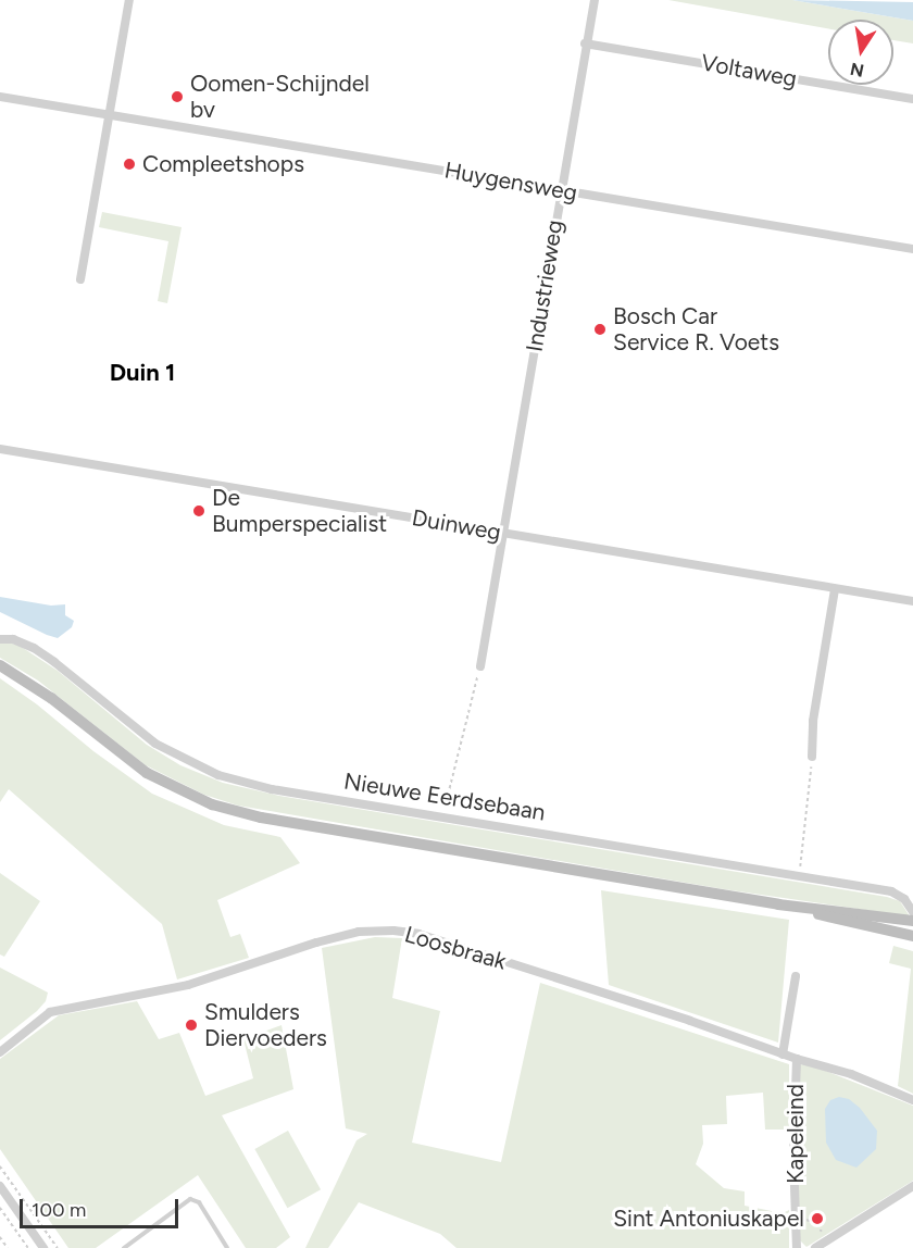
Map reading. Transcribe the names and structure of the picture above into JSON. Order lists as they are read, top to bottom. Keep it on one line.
{"streets":{"street":["Voltaweg","Huygensweg","Industrieweg","Duinweg","Nieuwe Eerdsebaan","Loosbraak","Kapeleind"]},"crossings":[["Voltaweg","Industrieweg"],["Huygensweg","Industrieweg"],["Industrieweg","Duinweg"],["Loosbraak","Kapeleind"]],"districts":["Duin 1"],"places":["Oomen-Schijndel bv","Compleetshops","Bosch Car Service R. Voets","De Bumperspecialist","Smulders Diervoeders","Sint Antoniuskapel"],"scale_bar":"100 m","north":"bottom"}
